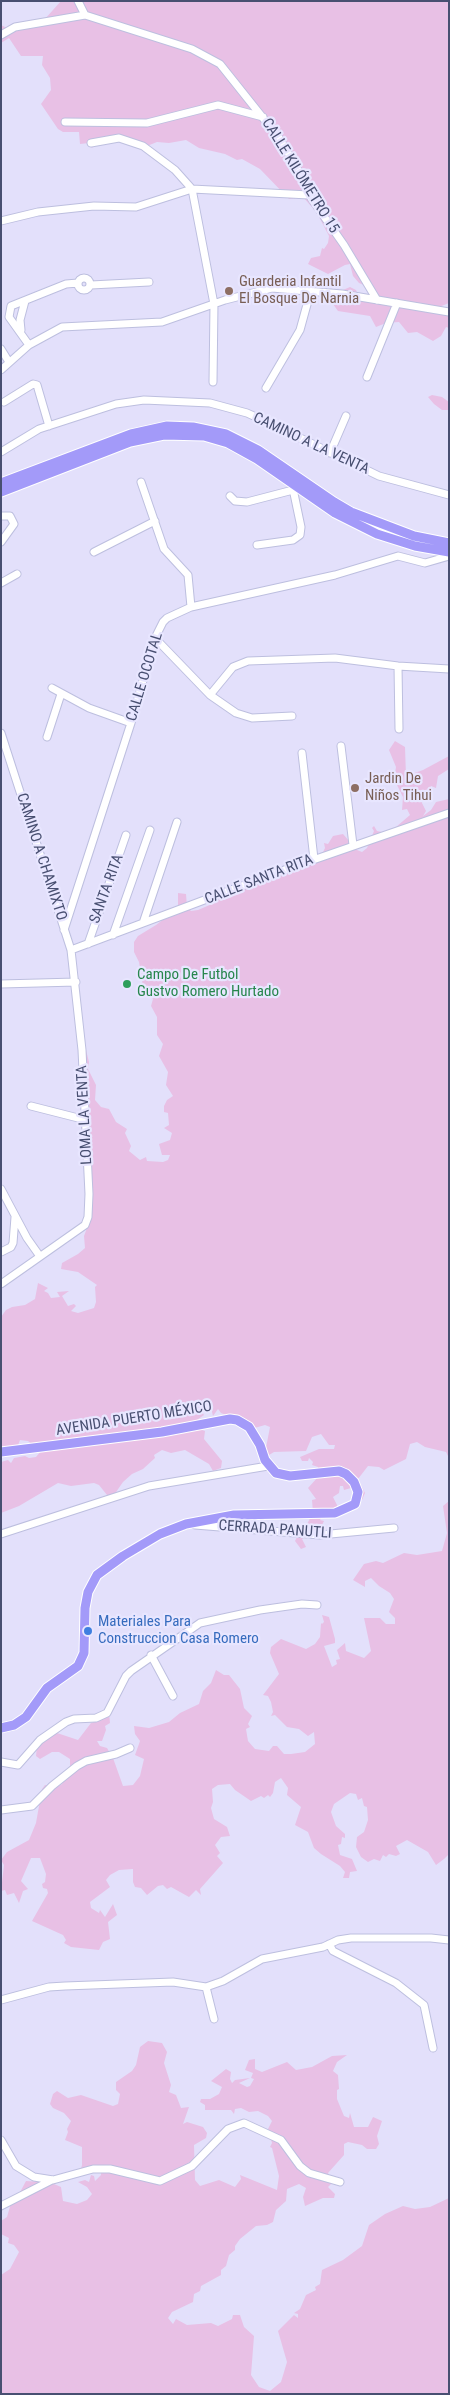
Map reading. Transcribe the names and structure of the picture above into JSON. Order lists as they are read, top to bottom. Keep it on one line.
{"streets":{"main road":["AVENIDA PUERTO MÉXICO"],"street":["CALLE KILÓMETRO 15","CAMINO A LA VENTA","CALLE OCOTAL","CAMINO A CHAMIXTO","CALLE SANTA RITA","SANTA RITA","LOMA LA VENTA","CERRADA PANUTLI"]},"crossings":[["CALLE OCOTAL","CAMINO A CHAMIXTO"],["CAMINO A CHAMIXTO","CALLE SANTA RITA"],["CAMINO A CHAMIXTO","LOMA LA VENTA"],["CALLE SANTA RITA","SANTA RITA"],["CALLE SANTA RITA","LOMA LA VENTA"]],"places":["Guarderia Infantil El Bosque De Narnia","Jardin De Niños Tihui","Campo De Futbol Gustvo Romero Hurtado","Materiales Para Construccion Casa Romero"]}
